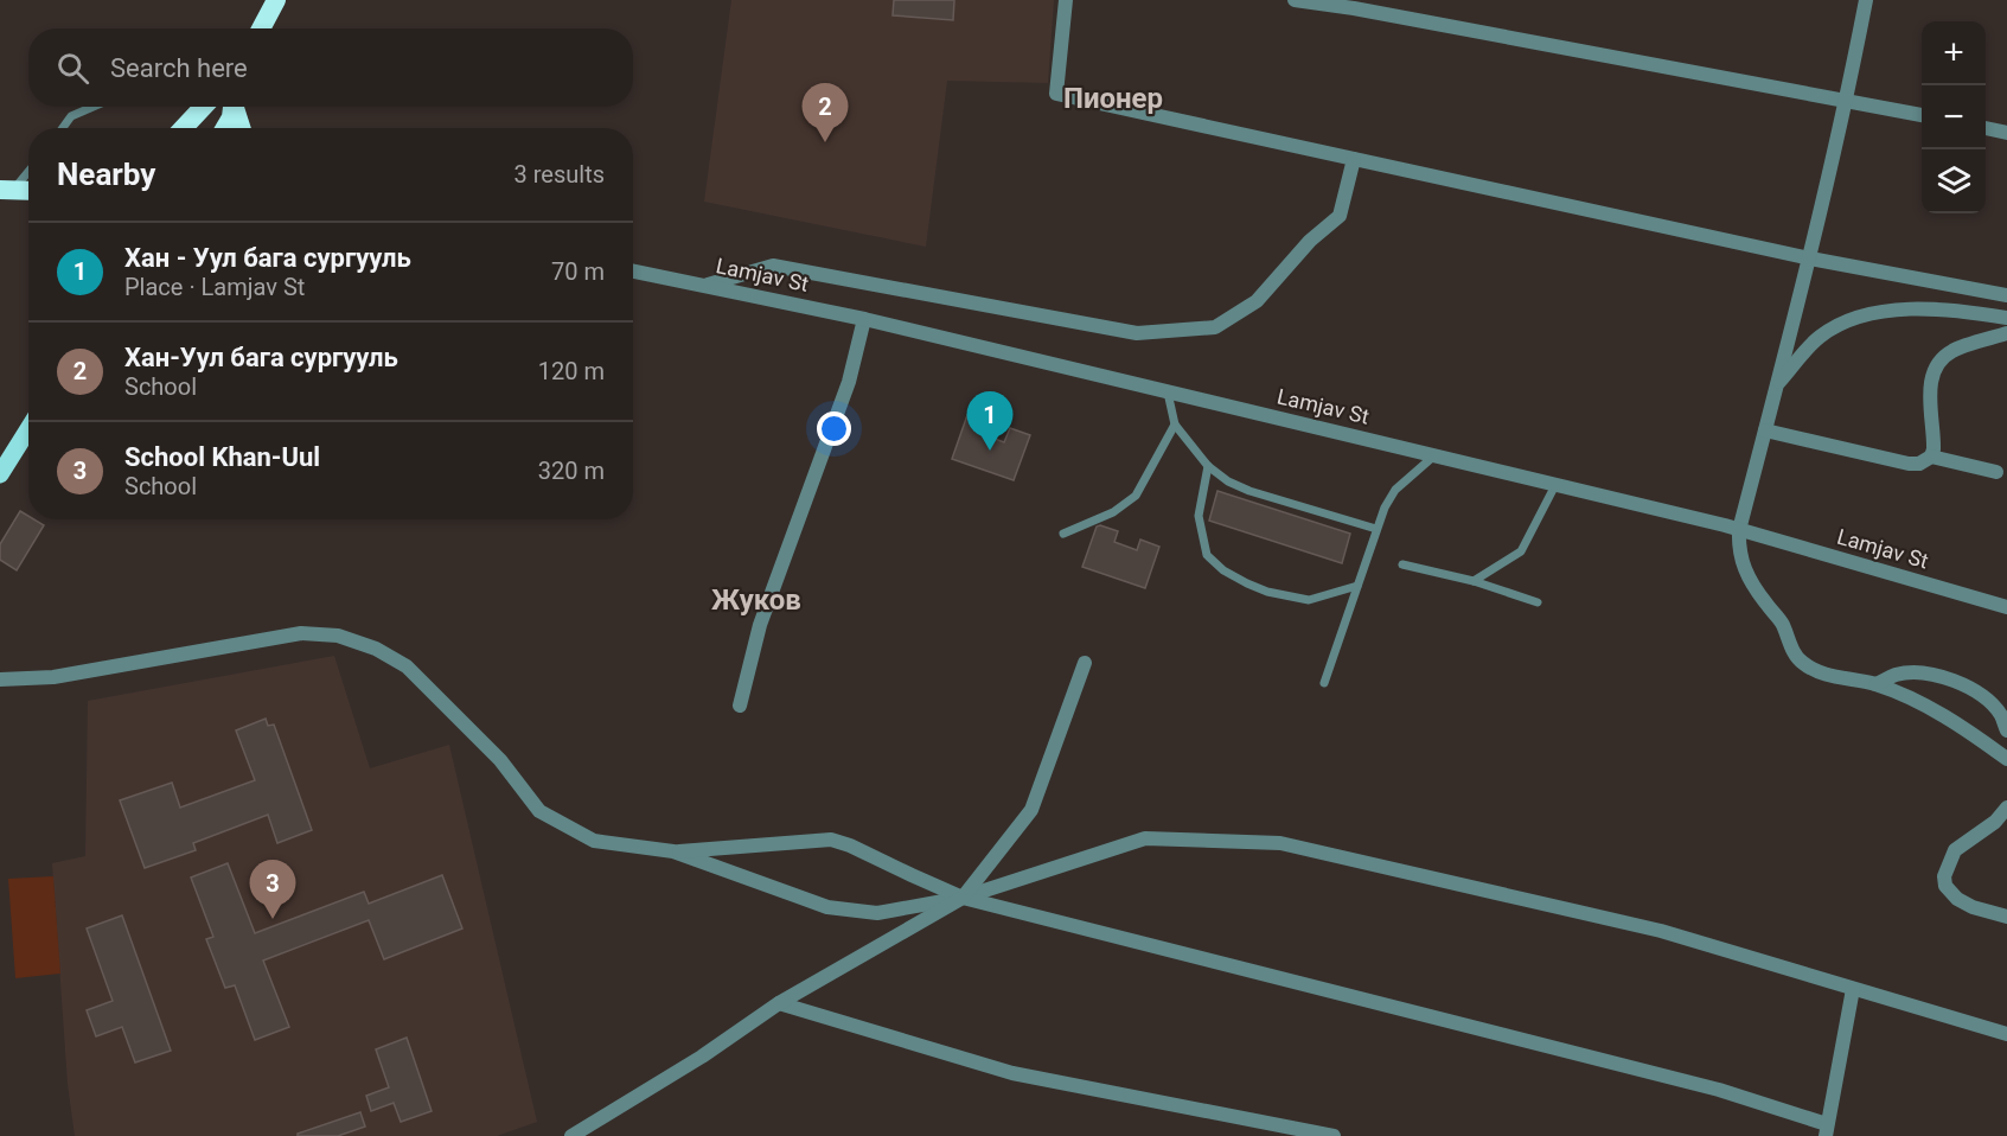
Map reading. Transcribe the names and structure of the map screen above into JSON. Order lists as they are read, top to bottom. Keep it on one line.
{"streets":{"street":["Lamjav St"]},"districts":["Пионер","Жуков"],"page":{"map_buttons":["+","−"],"search":"Search here","pins":["2","1","3"],"heading":["Nearby","3 results"],"list":[{"mark":"1","name":"Хан - Уул бага сургууль","note":"Place · Lamjav St","value":"70 m"},{"mark":"2","name":"Хан-Уул бага сургууль","note":"School","value":"120 m"},{"mark":"3","name":"School Khan-Uul","note":"School","value":"320 m"}]}}
